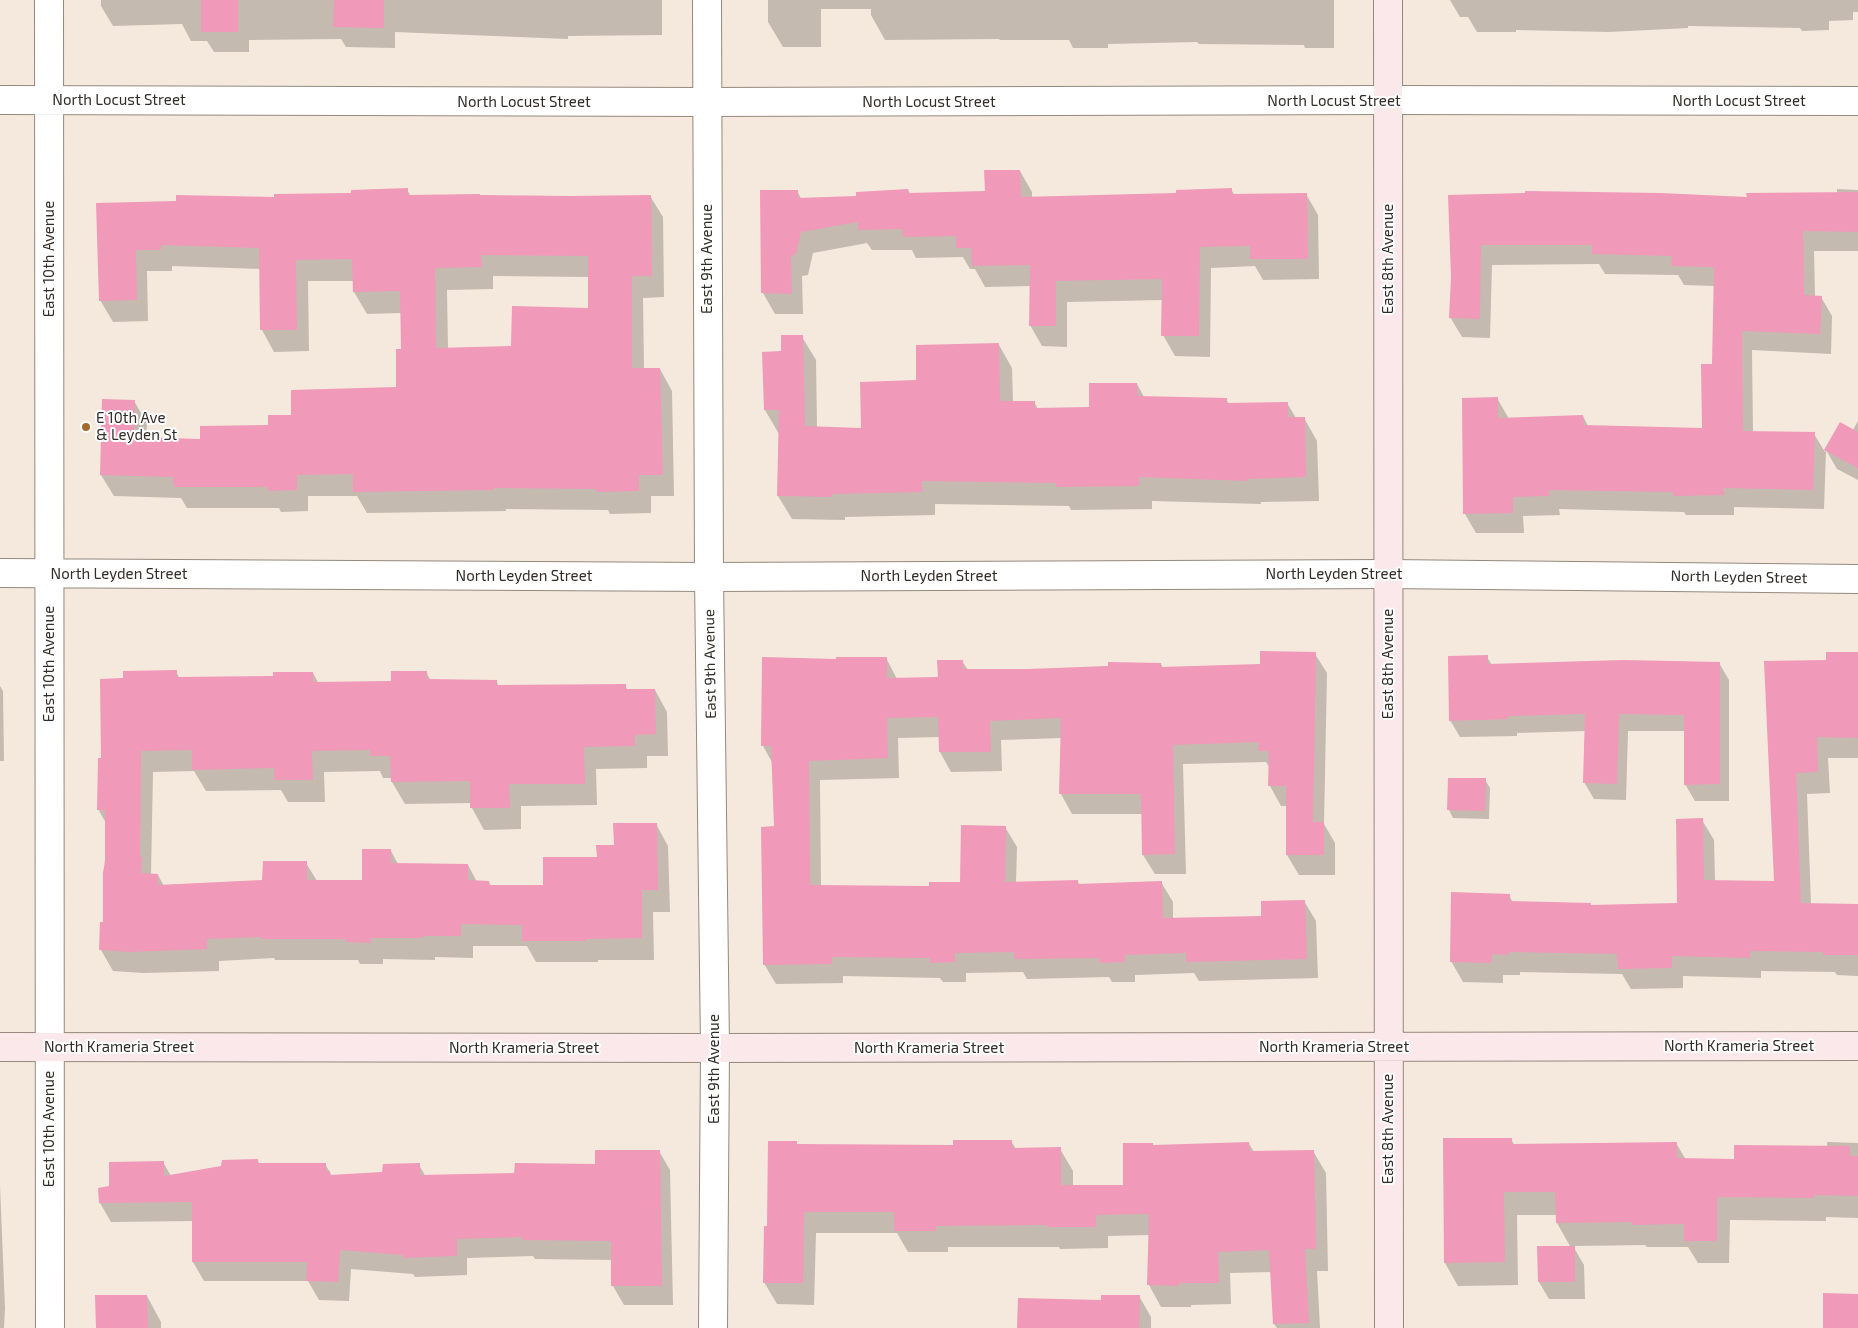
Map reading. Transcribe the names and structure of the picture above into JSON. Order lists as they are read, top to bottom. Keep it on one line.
{"streets":{"street":["North Locust Street","East 10th Avenue","East 9th Avenue","East 8th Avenue","North Leyden Street","North Krameria Street"]},"crossings":[["North Locust Street","East 10th Avenue"],["North Locust Street","East 9th Avenue"],["North Locust Street","East 8th Avenue"],["East 10th Avenue","North Leyden Street"],["East 10th Avenue","North Krameria Street"],["East 9th Avenue","North Leyden Street"],["East 9th Avenue","North Krameria Street"],["East 8th Avenue","North Leyden Street"],["East 8th Avenue","North Krameria Street"]],"places":["E 10th Ave & Leyden St"]}
